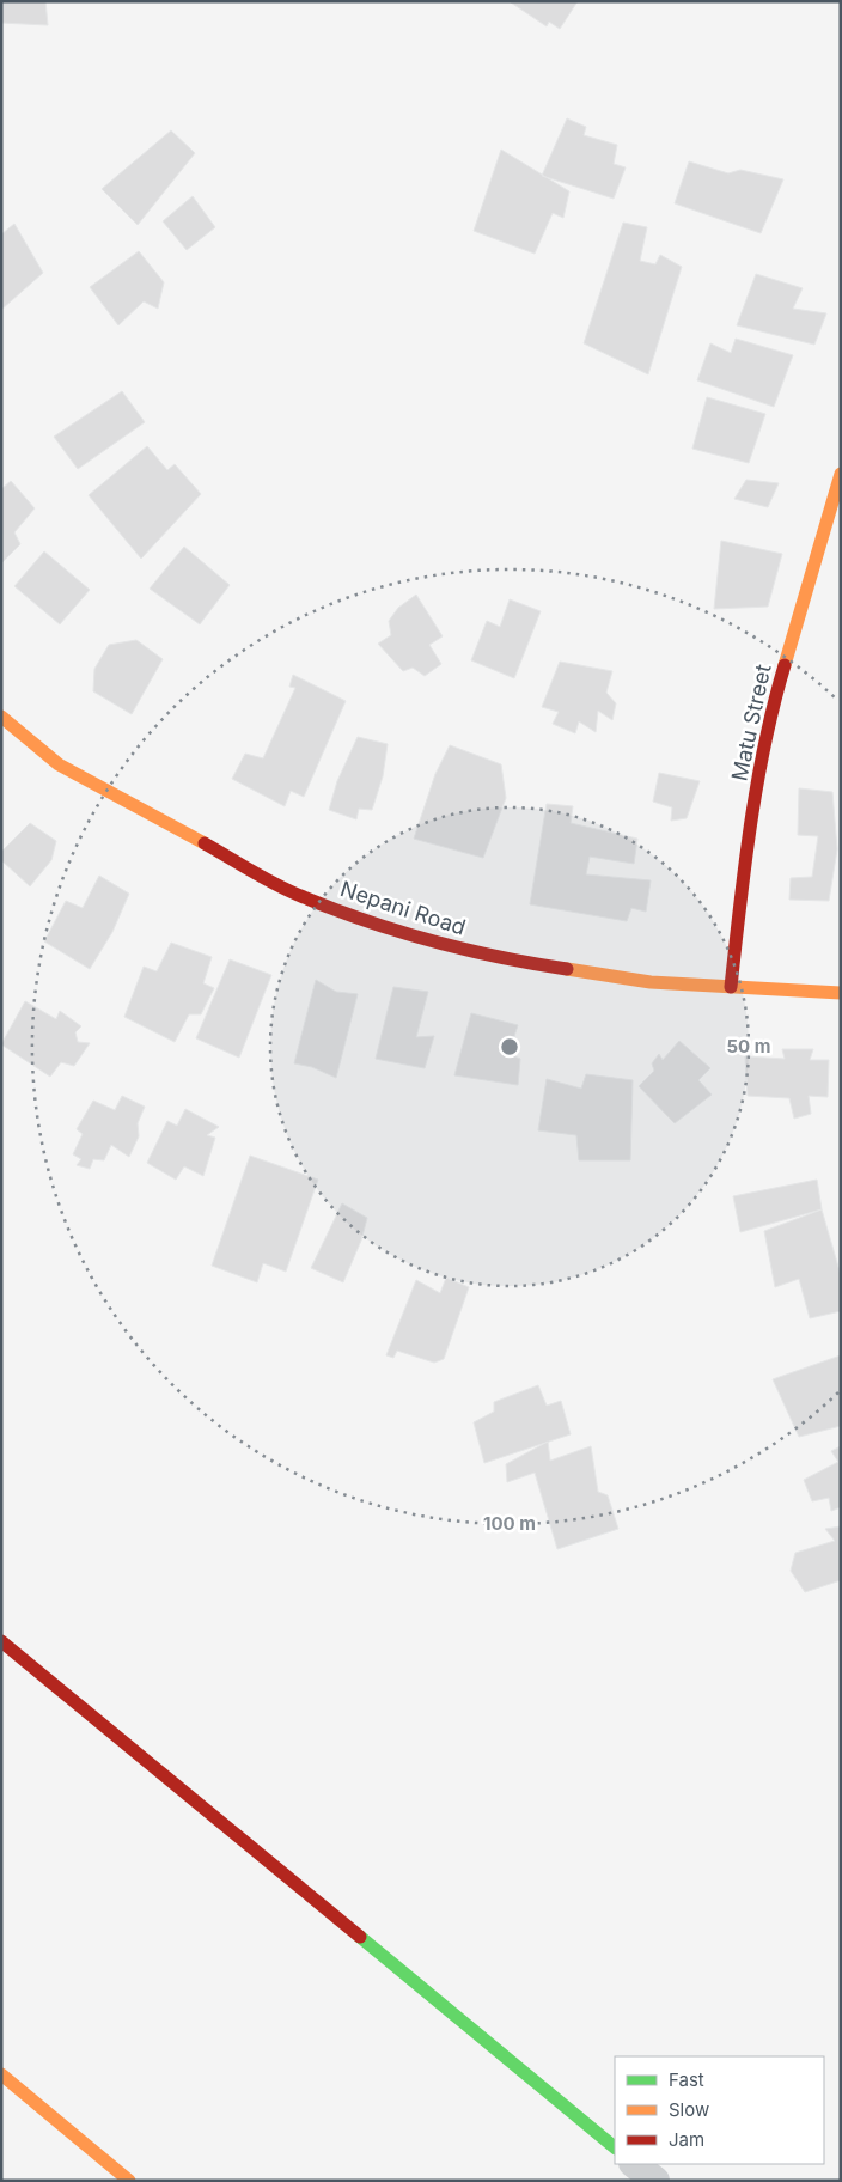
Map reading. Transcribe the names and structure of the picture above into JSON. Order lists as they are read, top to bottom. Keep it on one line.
{"streets":{"street":["Matu Street","Nepani Road"]},"crossings":[["Matu Street","Nepani Road"]],"legend":["Fast","Slow","Jam"],"rings":["50 m","100 m"]}
